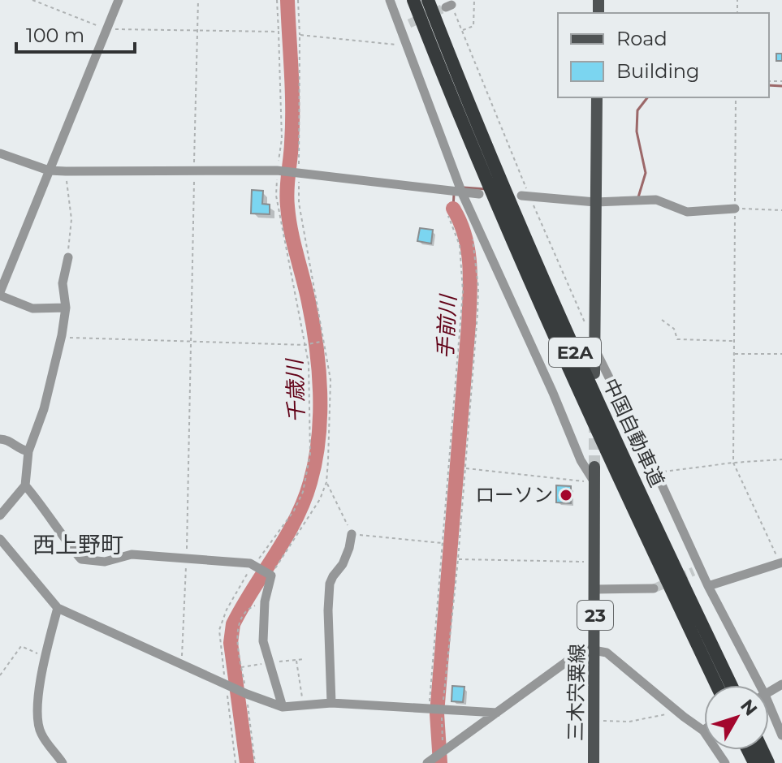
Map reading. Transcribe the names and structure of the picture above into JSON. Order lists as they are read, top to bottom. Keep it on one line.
{"streets":{"highway":["E2A","中国自動車道"],"main road":["23","三木宍粟線"]},"districts":["西上野町"],"water":["手前川","千歳川"],"places":["ローソン"],"legend":["Road","Building"],"scale_bar":"100 m","north":"top right"}
